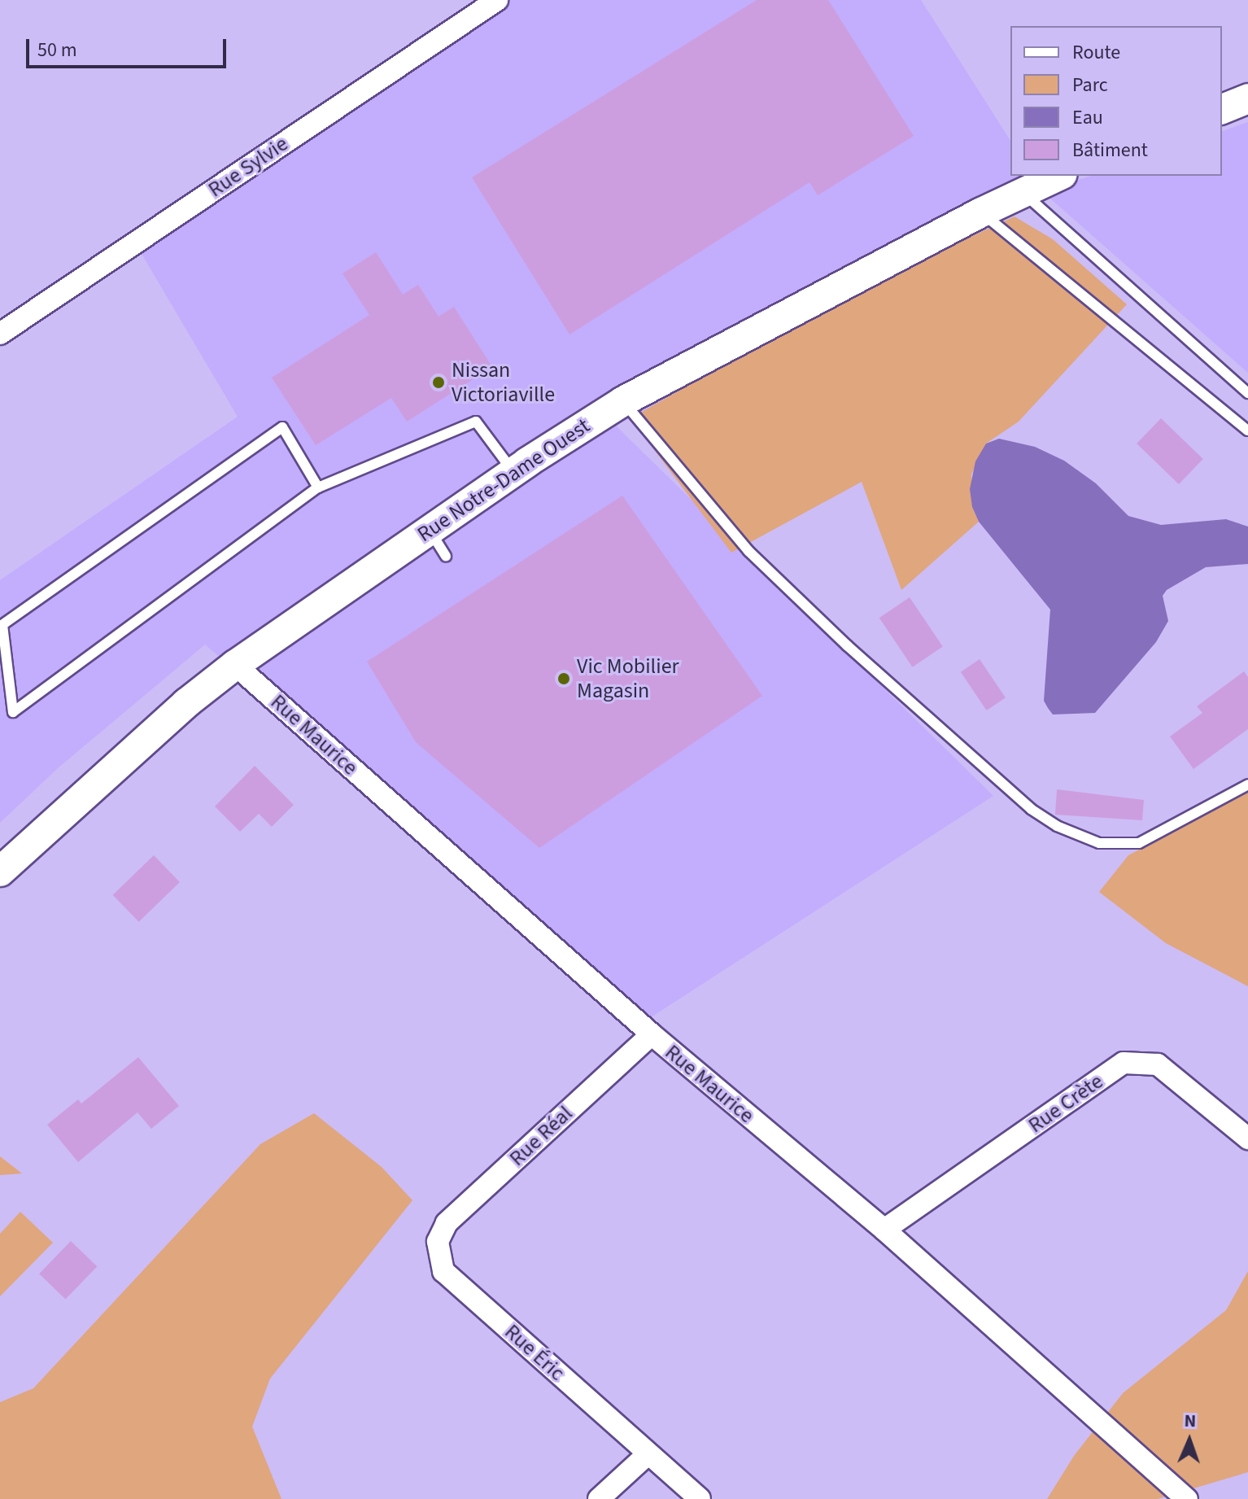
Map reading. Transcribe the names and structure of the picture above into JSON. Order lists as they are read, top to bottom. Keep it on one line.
{"streets":{"street":["Rue Sylvie","Rue Notre-Dame Ouest","Rue Maurice","Rue Crète","Rue Réal","Rue Éric"]},"crossings":[["Rue Notre-Dame Ouest","Rue Maurice"],["Rue Maurice","Rue Crète"],["Rue Maurice","Rue Réal"],["Rue Réal","Rue Éric"]],"places":["Nissan Victoriaville","Vic Mobilier Magasin"],"legend":["Route","Parc","Eau","Bâtiment"],"scale_bar":"50 m","north":"top"}
